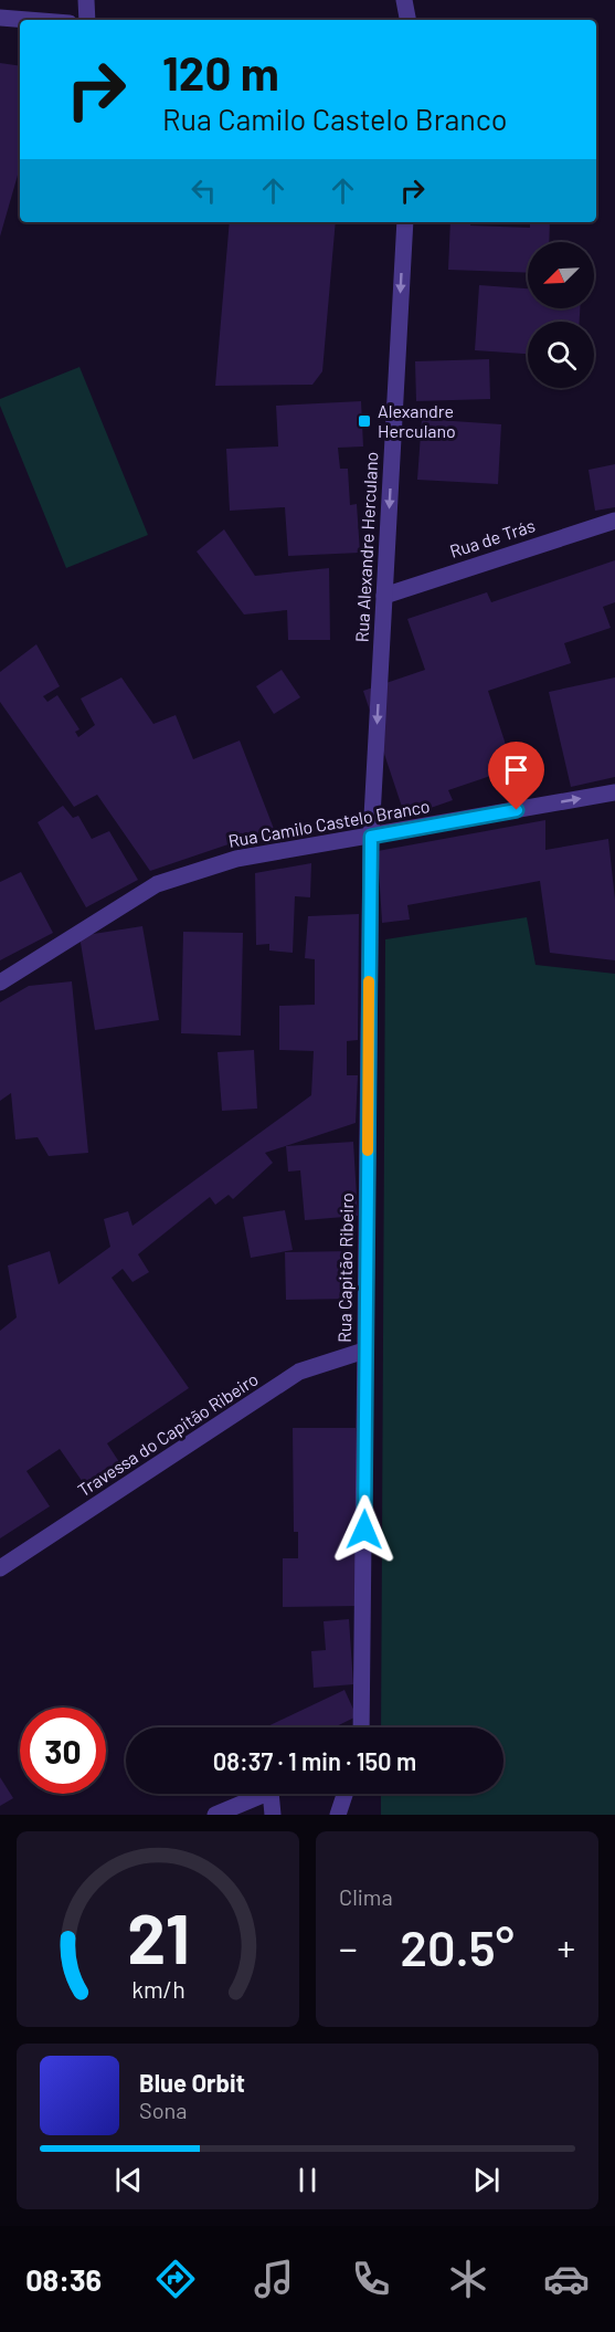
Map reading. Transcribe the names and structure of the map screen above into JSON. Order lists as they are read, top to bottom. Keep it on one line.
{"streets":{"street":["Rua de Trás","Rua Alexandre Herculano","Rua Camilo Castelo Branco","Rua Capitão Ribeiro","Travessa do Capitão Ribeiro"]},"crossings":[["Rua de Trás","Rua Alexandre Herculano"],["Rua Alexandre Herculano","Rua Camilo Castelo Branco"],["Rua Alexandre Herculano","Rua Capitão Ribeiro"],["Rua Camilo Castelo Branco","Rua Capitão Ribeiro"],["Rua Capitão Ribeiro","Travessa do Capitão Ribeiro"]],"one_way":["Rua Alexandre Herculano","Rua Camilo Castelo Branco"],"places":{"transit":["Alexandre Herculano"]},"north":"bottom left","page":{"turn":["120 m","Rua Camilo Castelo Branco"],"limit":"30","trip":"08:37 · 1 min · 150 m","tile":"Clima","heat":["−","20.5°","+"],"song":["Blue Orbit","Sona"],"tabs":"08:36","gauge":["21","km/h"]}}
